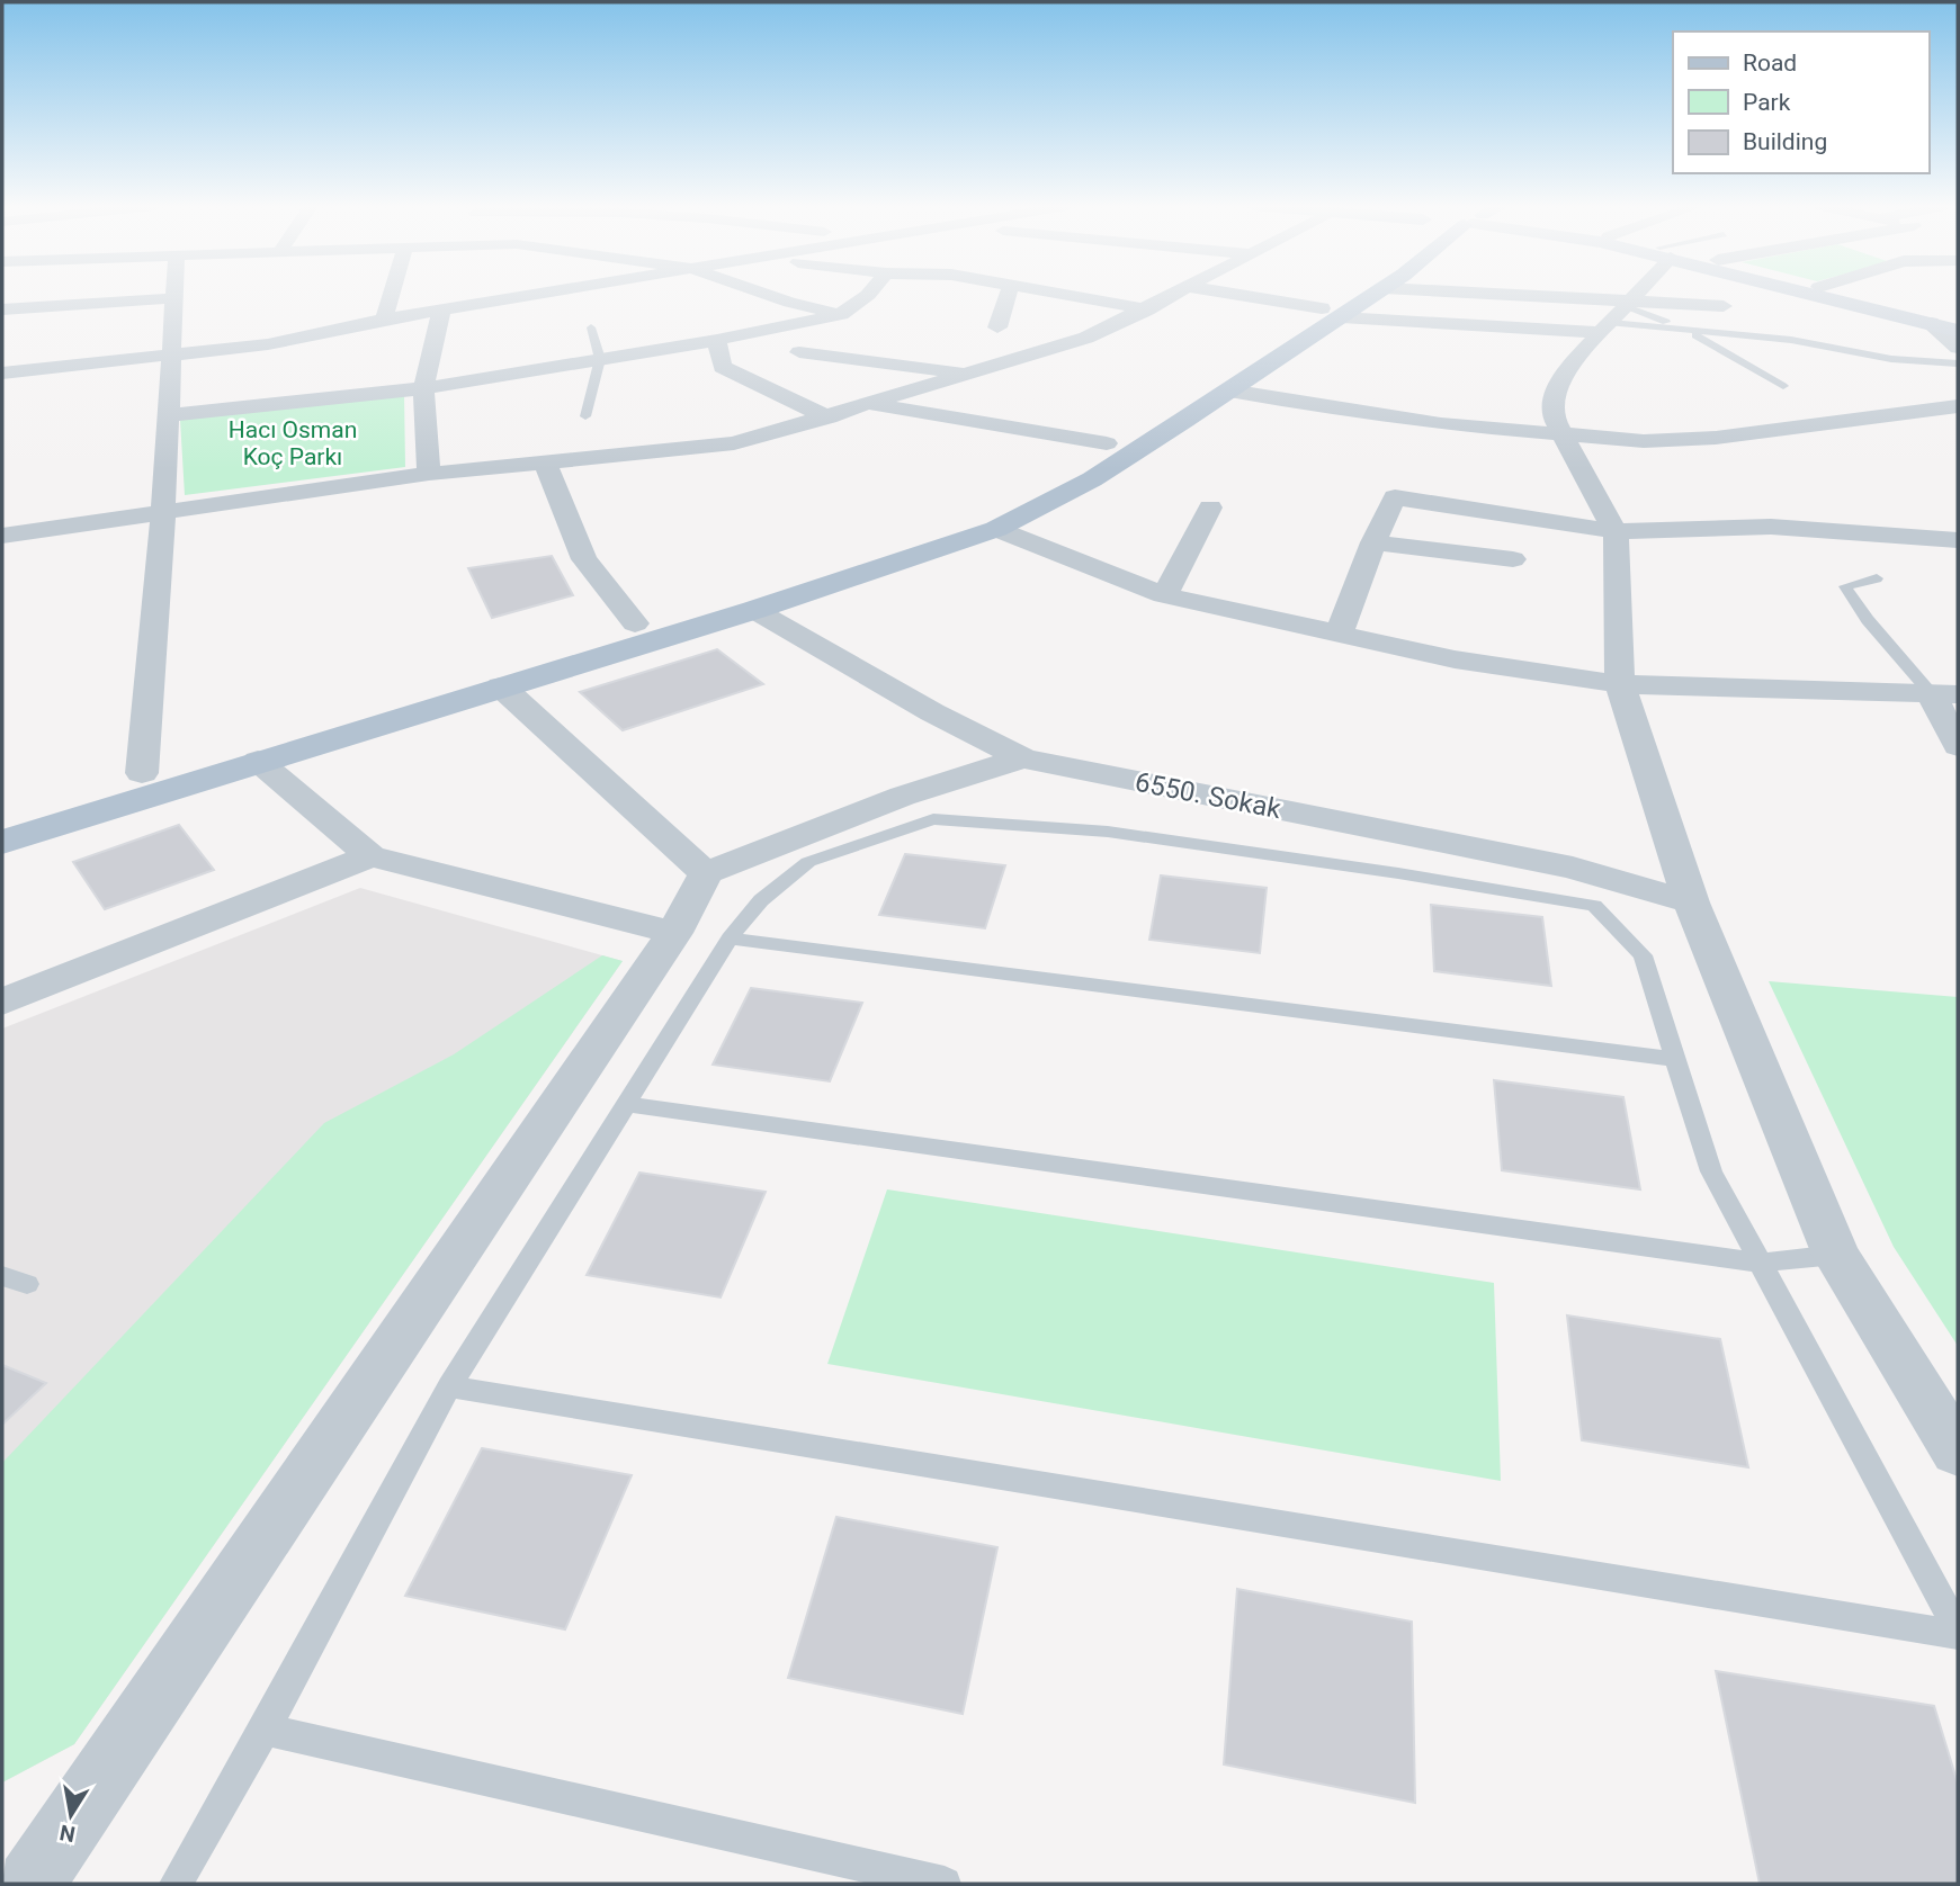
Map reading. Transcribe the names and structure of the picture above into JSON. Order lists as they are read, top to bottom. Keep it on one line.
{"streets":{"street":["6550. Sokak"]},"parks":["Hacı Osman Koç Parkı"],"legend":["Road","Park","Building"],"north":"bottom"}
